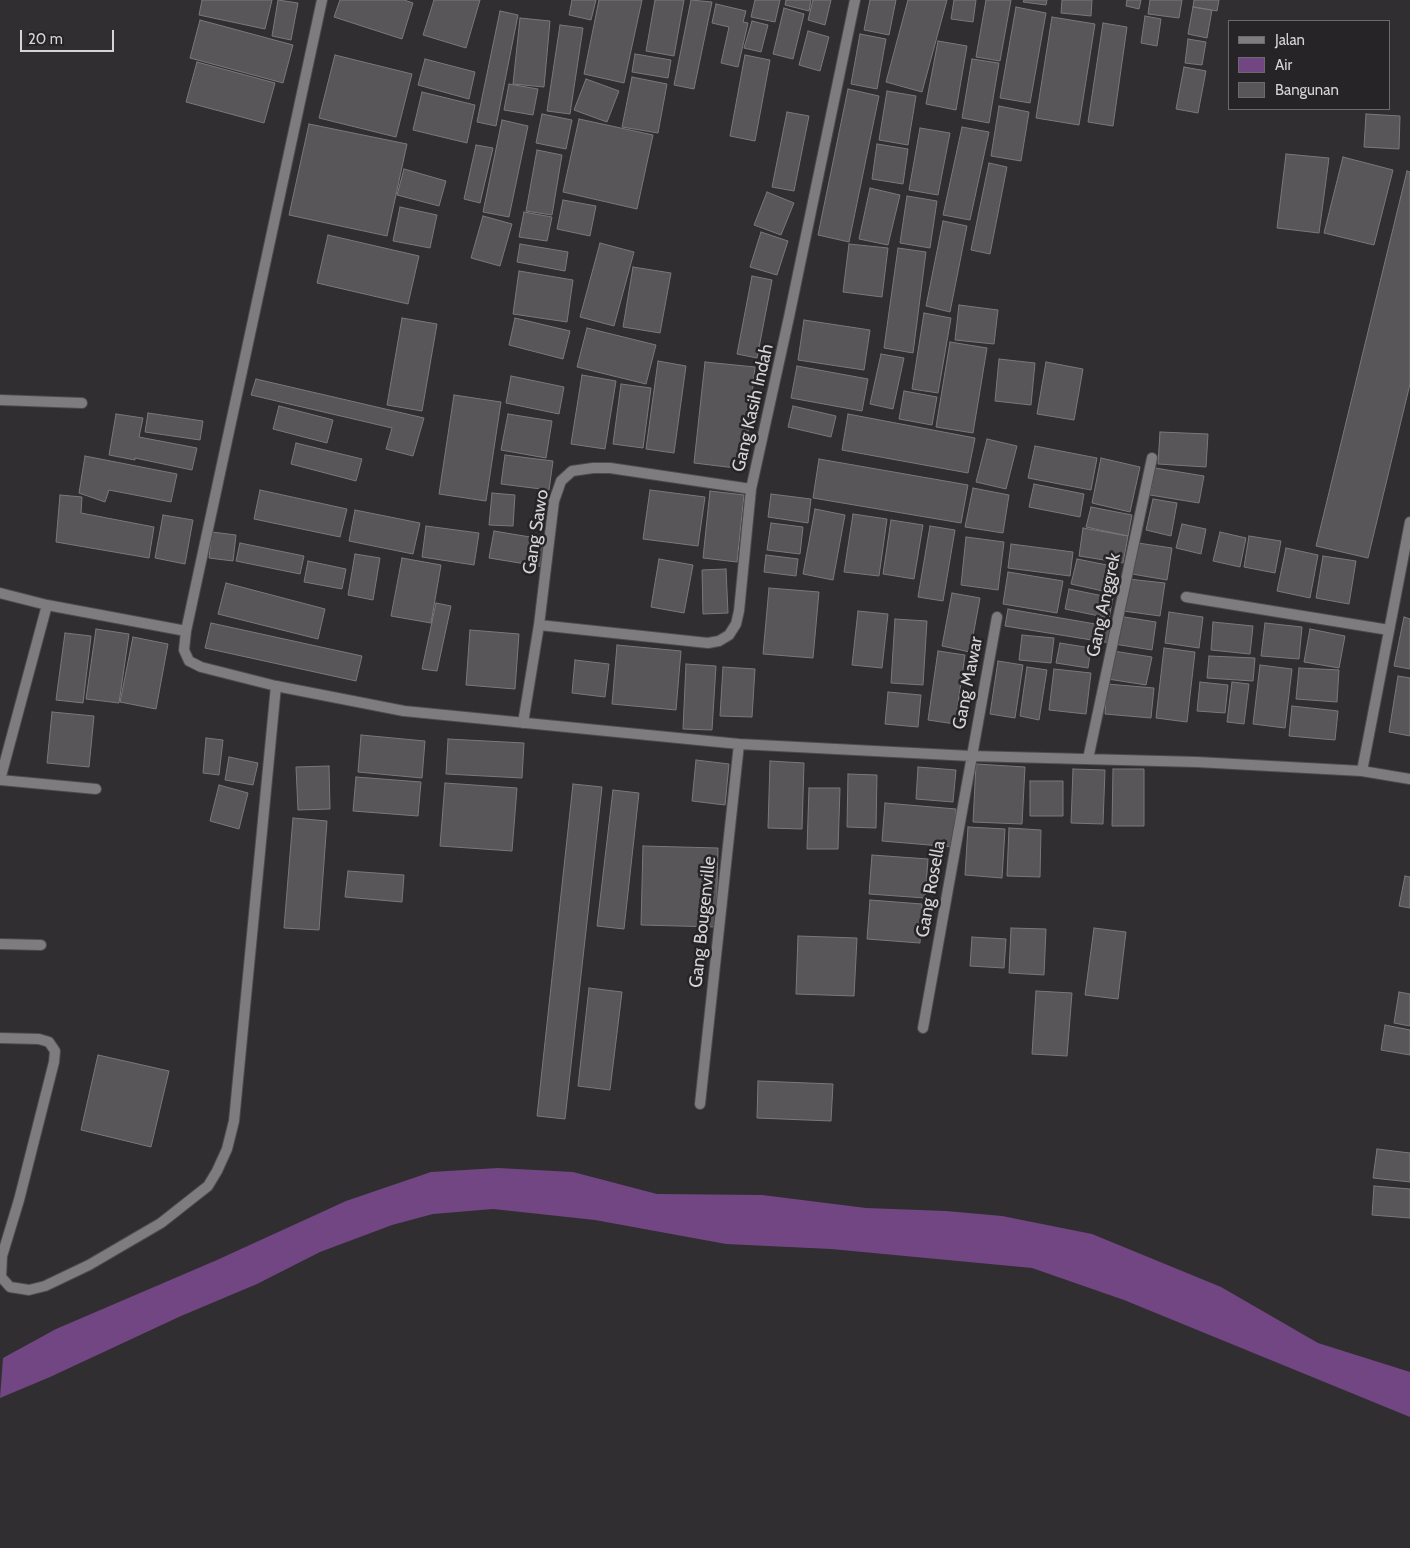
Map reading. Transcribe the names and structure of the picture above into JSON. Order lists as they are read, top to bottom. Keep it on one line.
{"streets":{"street":["Gang Kasih Indah","Gang Sawo","Gang Anggrek","Gang Mawar","Gang Rosella","Gang Bougenville"]},"crossings":[["Gang Kasih Indah","Gang Sawo"],["Gang Mawar","Gang Rosella"]],"legend":["Jalan","Air","Bangunan"],"scale_bar":"20 m"}
